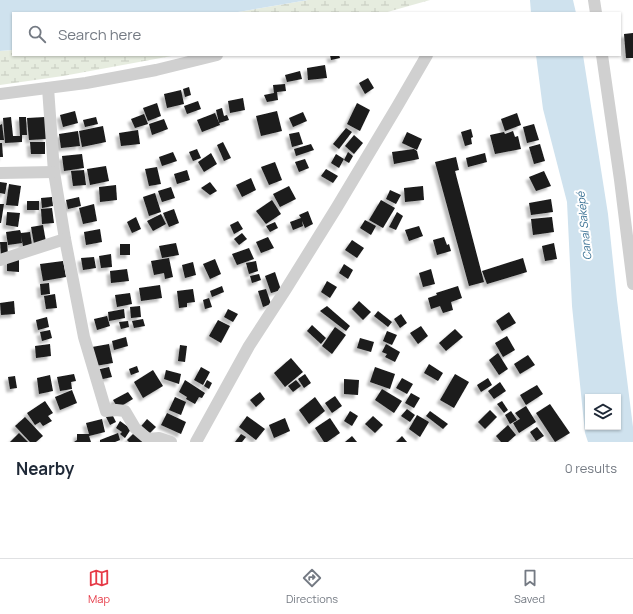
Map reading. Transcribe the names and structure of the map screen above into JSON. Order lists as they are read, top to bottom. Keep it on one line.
{"water":["Canal Saképé"],"page":{"search":"Search here","heading":["Nearby","0 results"],"nav":["Map","Directions","Saved"]}}
